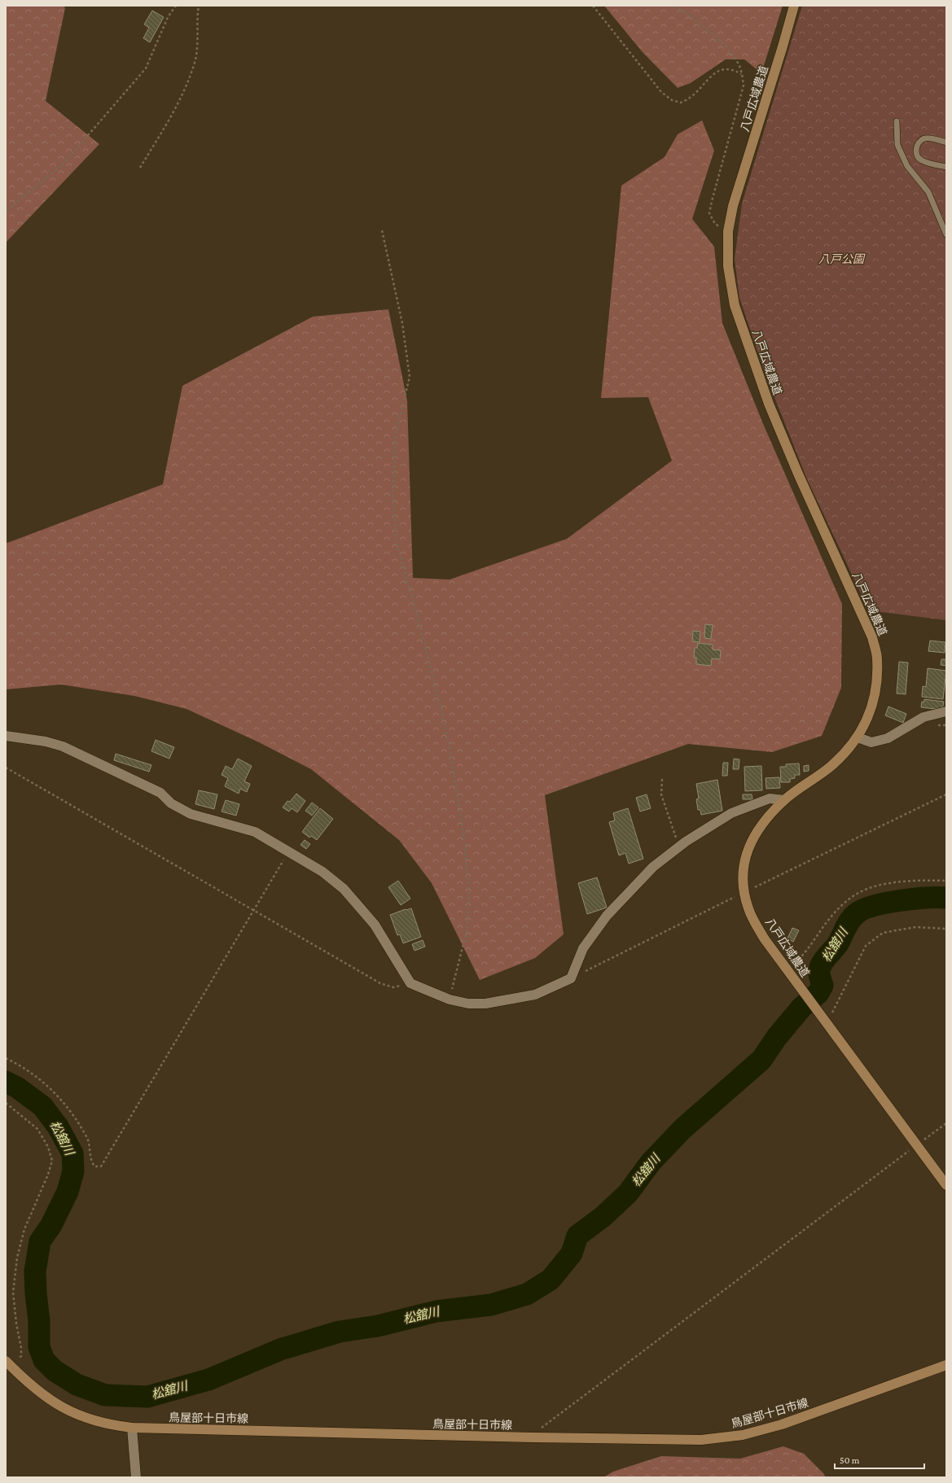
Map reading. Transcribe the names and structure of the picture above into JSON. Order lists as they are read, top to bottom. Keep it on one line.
{"streets":{"street":["八戸広域農道","鳥屋部十日市線"]},"water":["松舘川"],"parks":["八戸公園"],"scale_bar":"50 m"}
